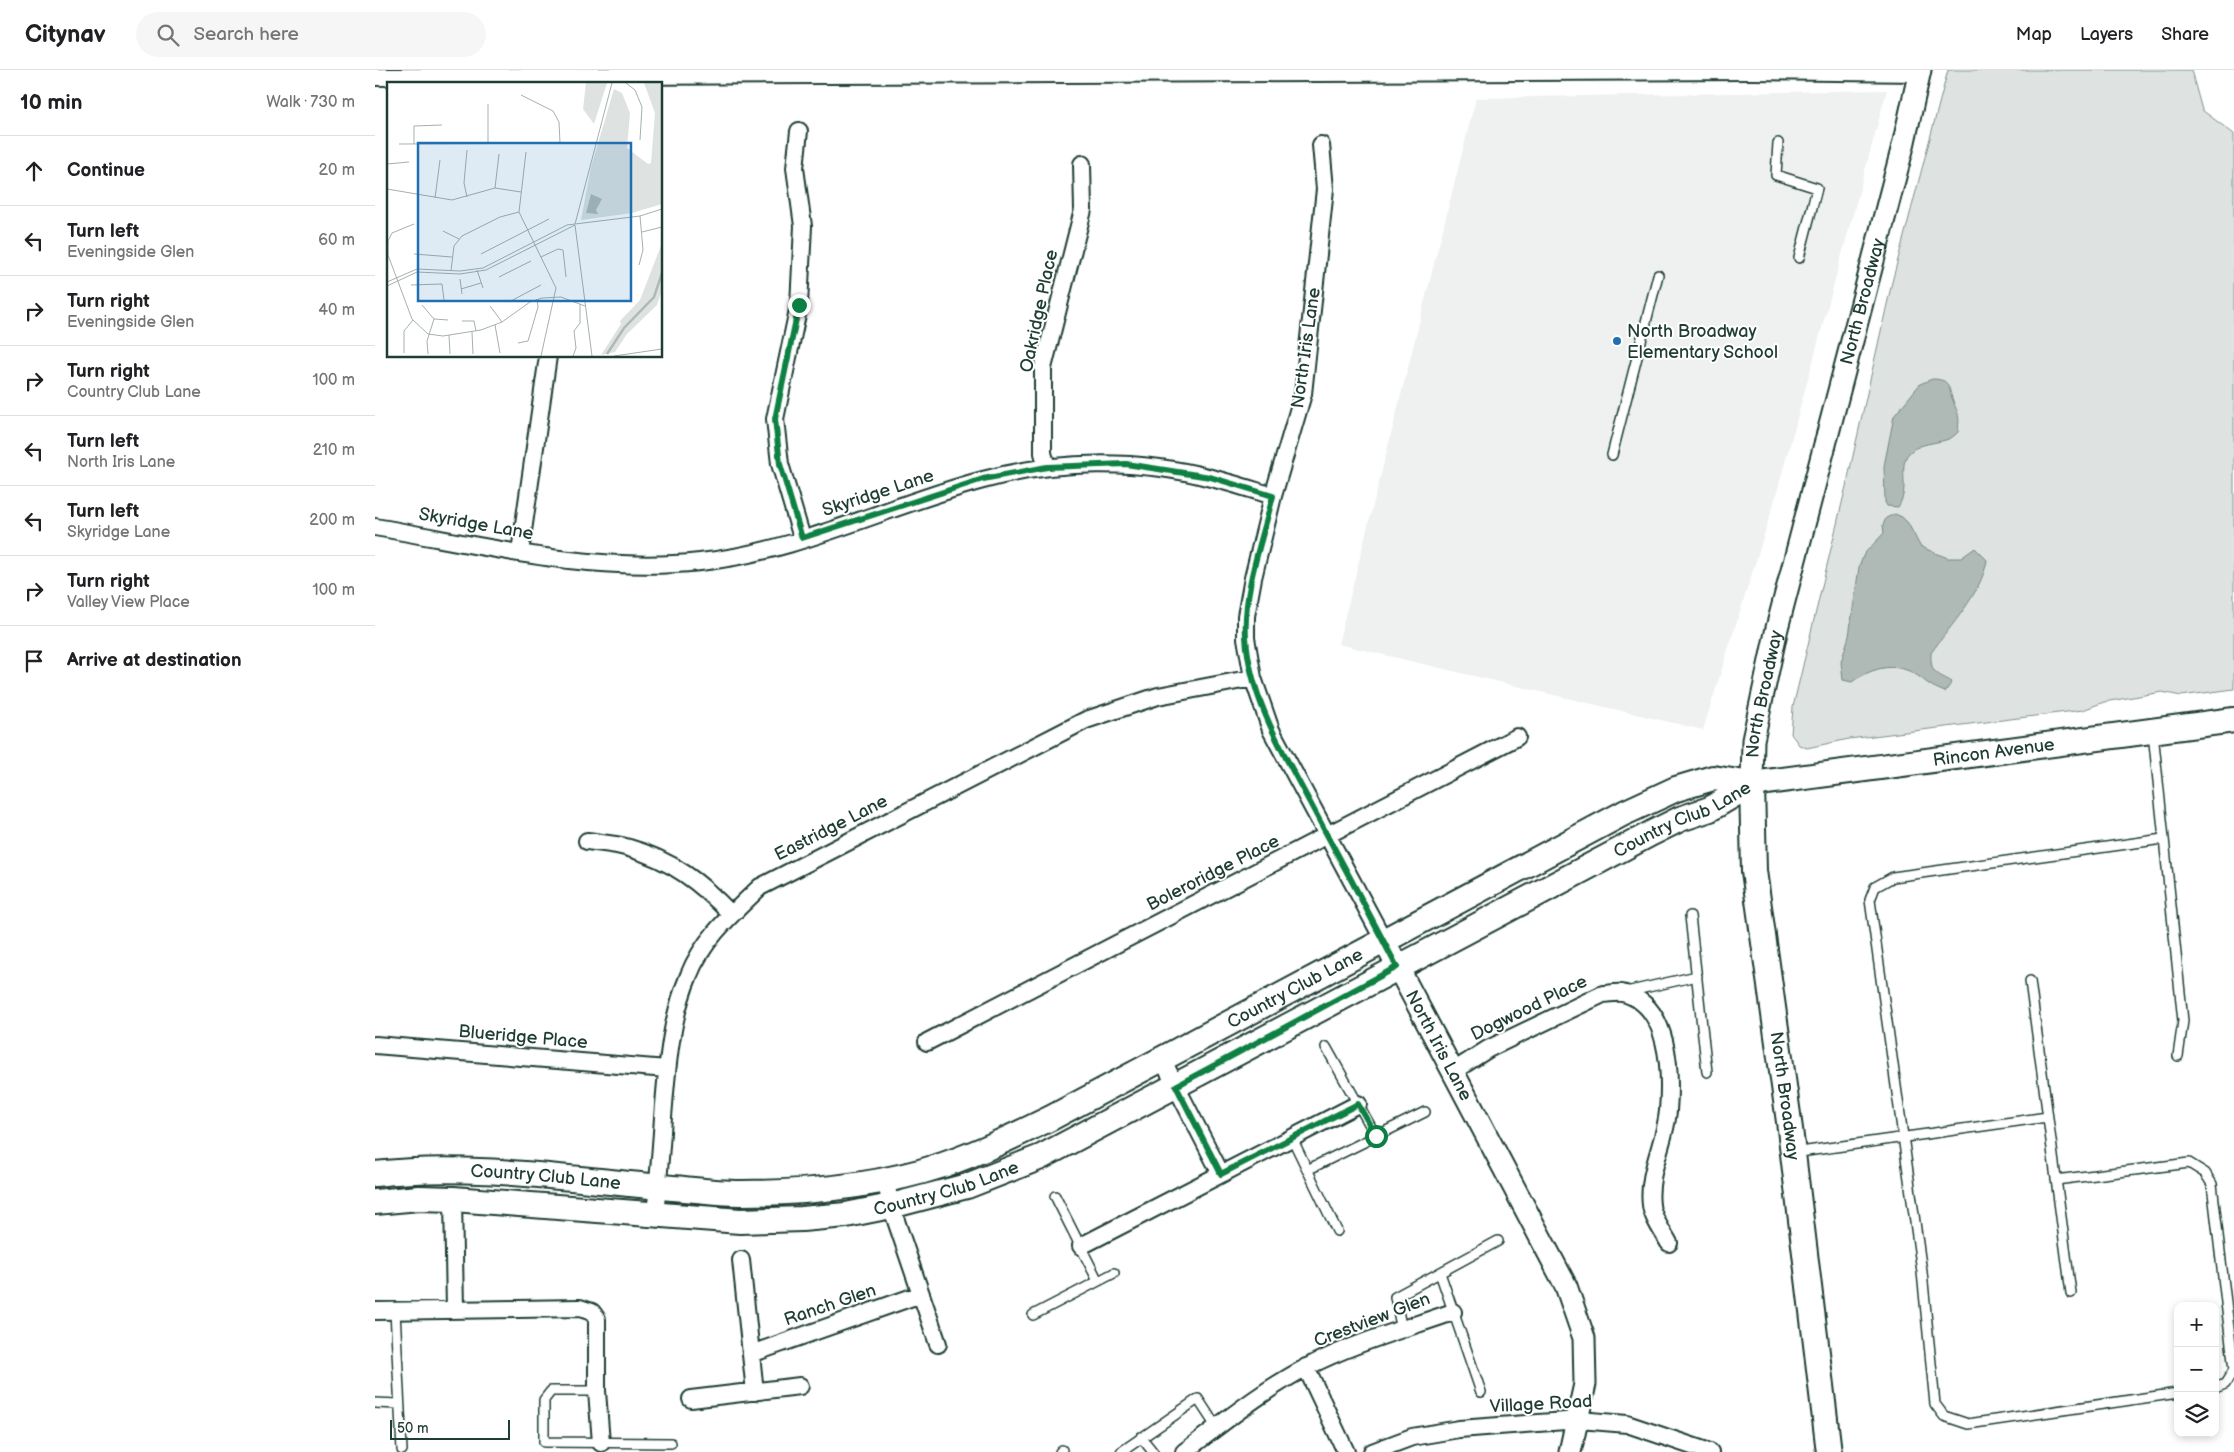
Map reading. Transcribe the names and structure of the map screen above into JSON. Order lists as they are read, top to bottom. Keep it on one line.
{"streets":{"main road":["North Broadway","Rincon Avenue","Country Club Lane"],"street":["Oakridge Place","North Iris Lane","Skyridge Lane","Eastridge Lane","Boleroridge Place","Dogwood Place","Blueridge Place","Ranch Glen","Crestview Glen","Village Road"]},"crossings":[["North Broadway","Rincon Avenue"],["North Broadway","Country Club Lane"],["Oakridge Place","Skyridge Lane"],["North Iris Lane","Skyridge Lane"],["North Iris Lane","Country Club Lane"],["North Iris Lane","Eastridge Lane"],["North Iris Lane","Boleroridge Place"],["North Iris Lane","Dogwood Place"],["North Iris Lane","Village Road"],["Rincon Avenue","Country Club Lane"],["Country Club Lane","Eastridge Lane"],["Eastridge Lane","Blueridge Place"]],"places":["North Broadway Elementary School"],"scale_bar":"50 m","page":{"header":"Citynav","search":"Search here","nav":["Map","Layers","Share"],"heading":["10 min","Walk · 730 m"],"list":[["Continue","20 m"],["Turn left","Eveningside Glen","60 m"],["Turn right","Eveningside Glen","40 m"],["Turn right","Country Club Lane","100 m"],["Turn left","North Iris Lane","210 m"],["Turn left","Skyridge Lane","200 m"],["Turn right","Valley View Place","100 m"],"Arrive at destination"],"map_buttons":["+","−"],"scale":"50 m"}}
